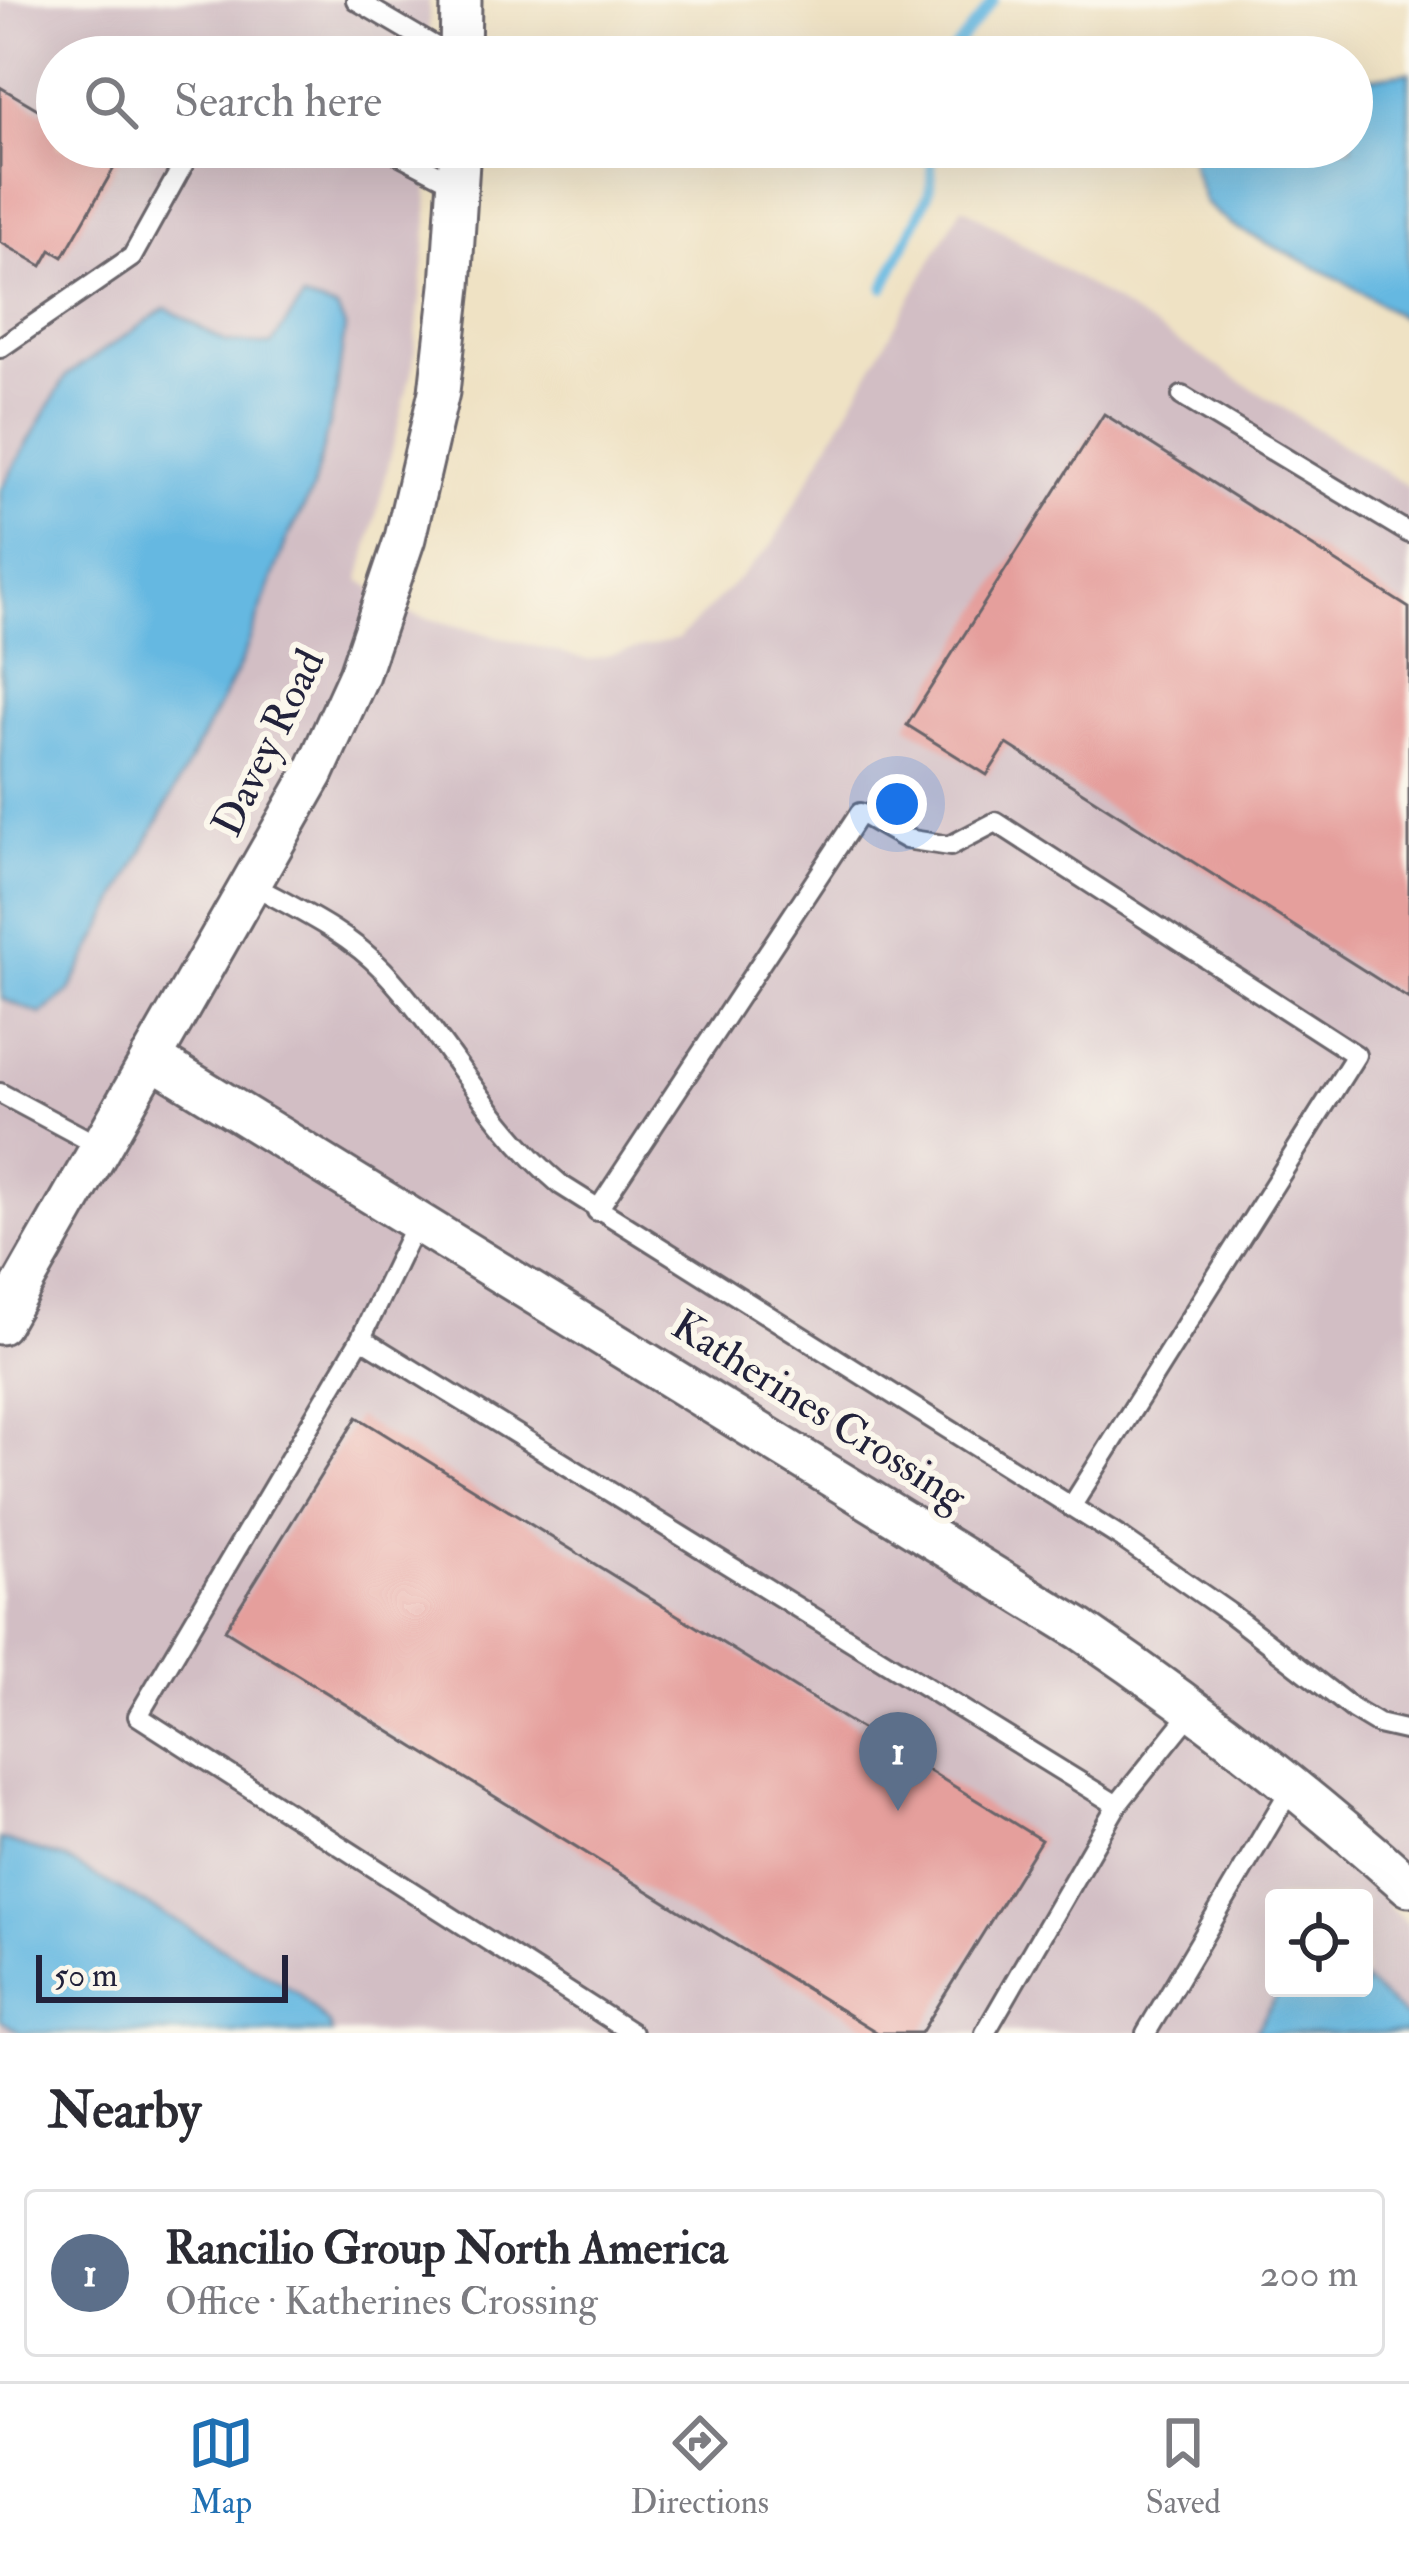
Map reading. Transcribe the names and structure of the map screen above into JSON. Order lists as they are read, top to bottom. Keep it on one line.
{"streets":{"street":["Davey Road","Katherines Crossing"]},"crossings":[["Davey Road","Katherines Crossing"]],"scale_bar":"50 m","page":{"search":"Search here","pins":"1","scale":"50 m","heading":"Nearby","list":[{"mark":"1","name":"Rancilio Group North America","note":"Office · Katherines Crossing","value":"200 m"}],"nav":["Map","Directions","Saved"]}}
